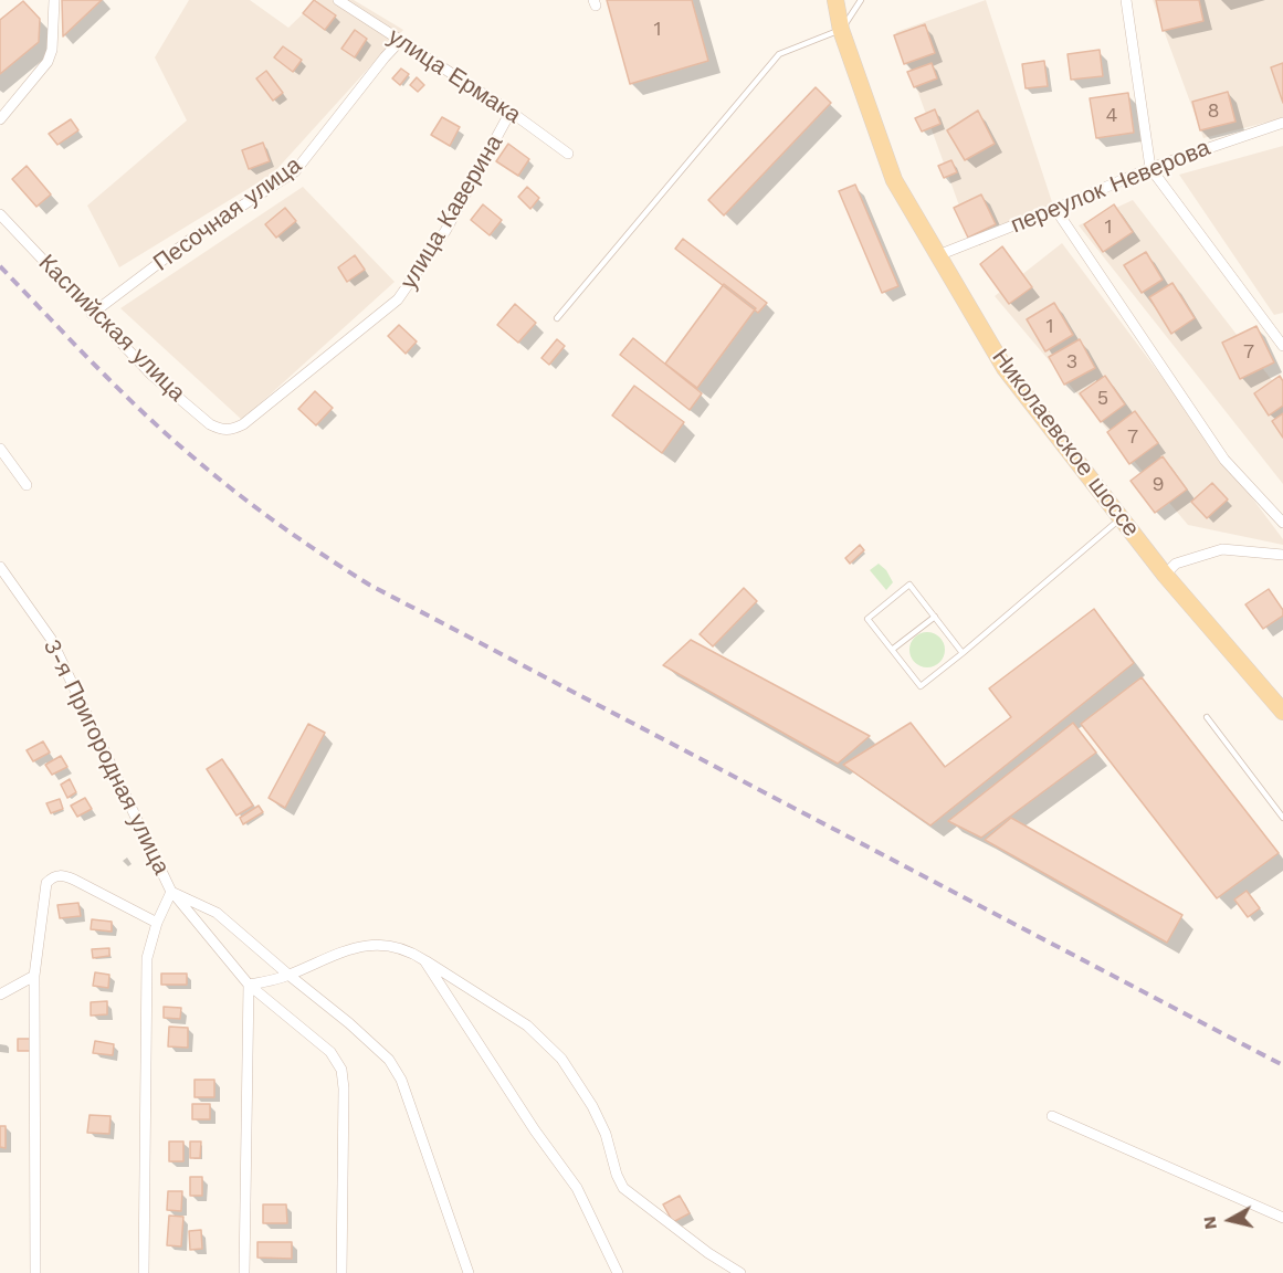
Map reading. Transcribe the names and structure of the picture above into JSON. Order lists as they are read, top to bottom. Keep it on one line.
{"streets":{"main road":["Николаевское шоссе"],"street":["улица Ермака","переулок Неверова","улица Каверина","Песочная улица","Каспийская улица","3-я Пригородная улица"]},"crossings":[["улица Ермака","улица Каверина"],["улица Ермака","Песочная улица"],["переулок Неверова","Николаевское шоссе"],["улица Каверина","Каспийская улица"],["Песочная улица","Каспийская улица"]],"house_numbers":["1","8","4","1","1","7","3","5","7","9"],"north":"left"}
